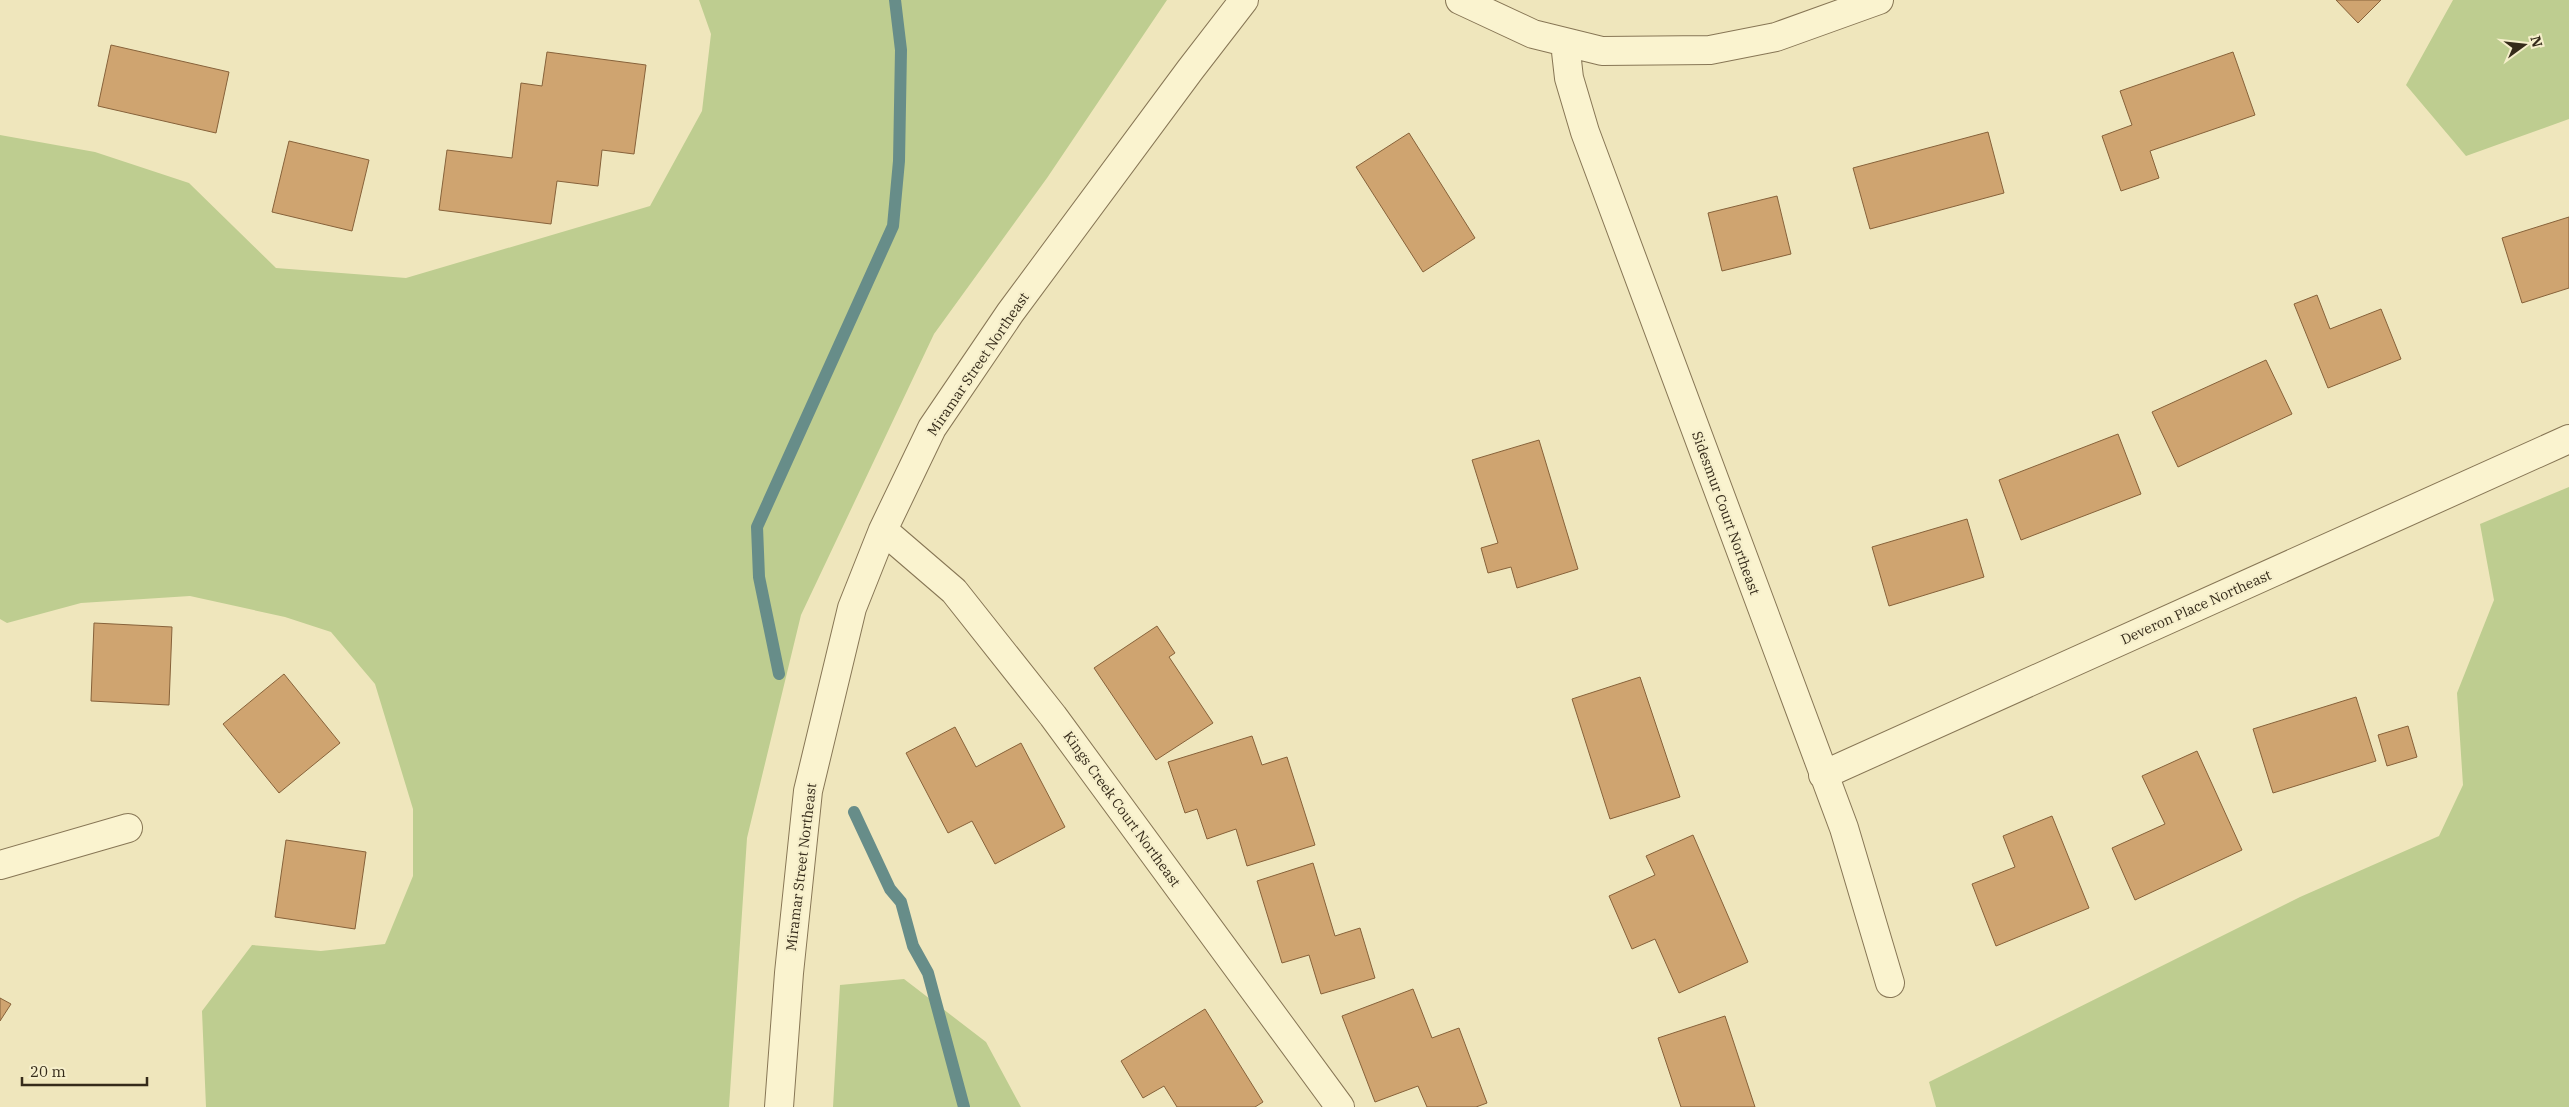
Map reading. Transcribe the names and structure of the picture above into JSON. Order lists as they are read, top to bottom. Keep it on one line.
{"streets":{"street":["Miramar Street Northeast","Sidesmur Court Northeast","Deveron Place Northeast","Kings Creek Court Northeast"]},"crossings":[["Miramar Street Northeast","Kings Creek Court Northeast"],["Sidesmur Court Northeast","Deveron Place Northeast"]],"scale_bar":"20 m","north":"right"}
